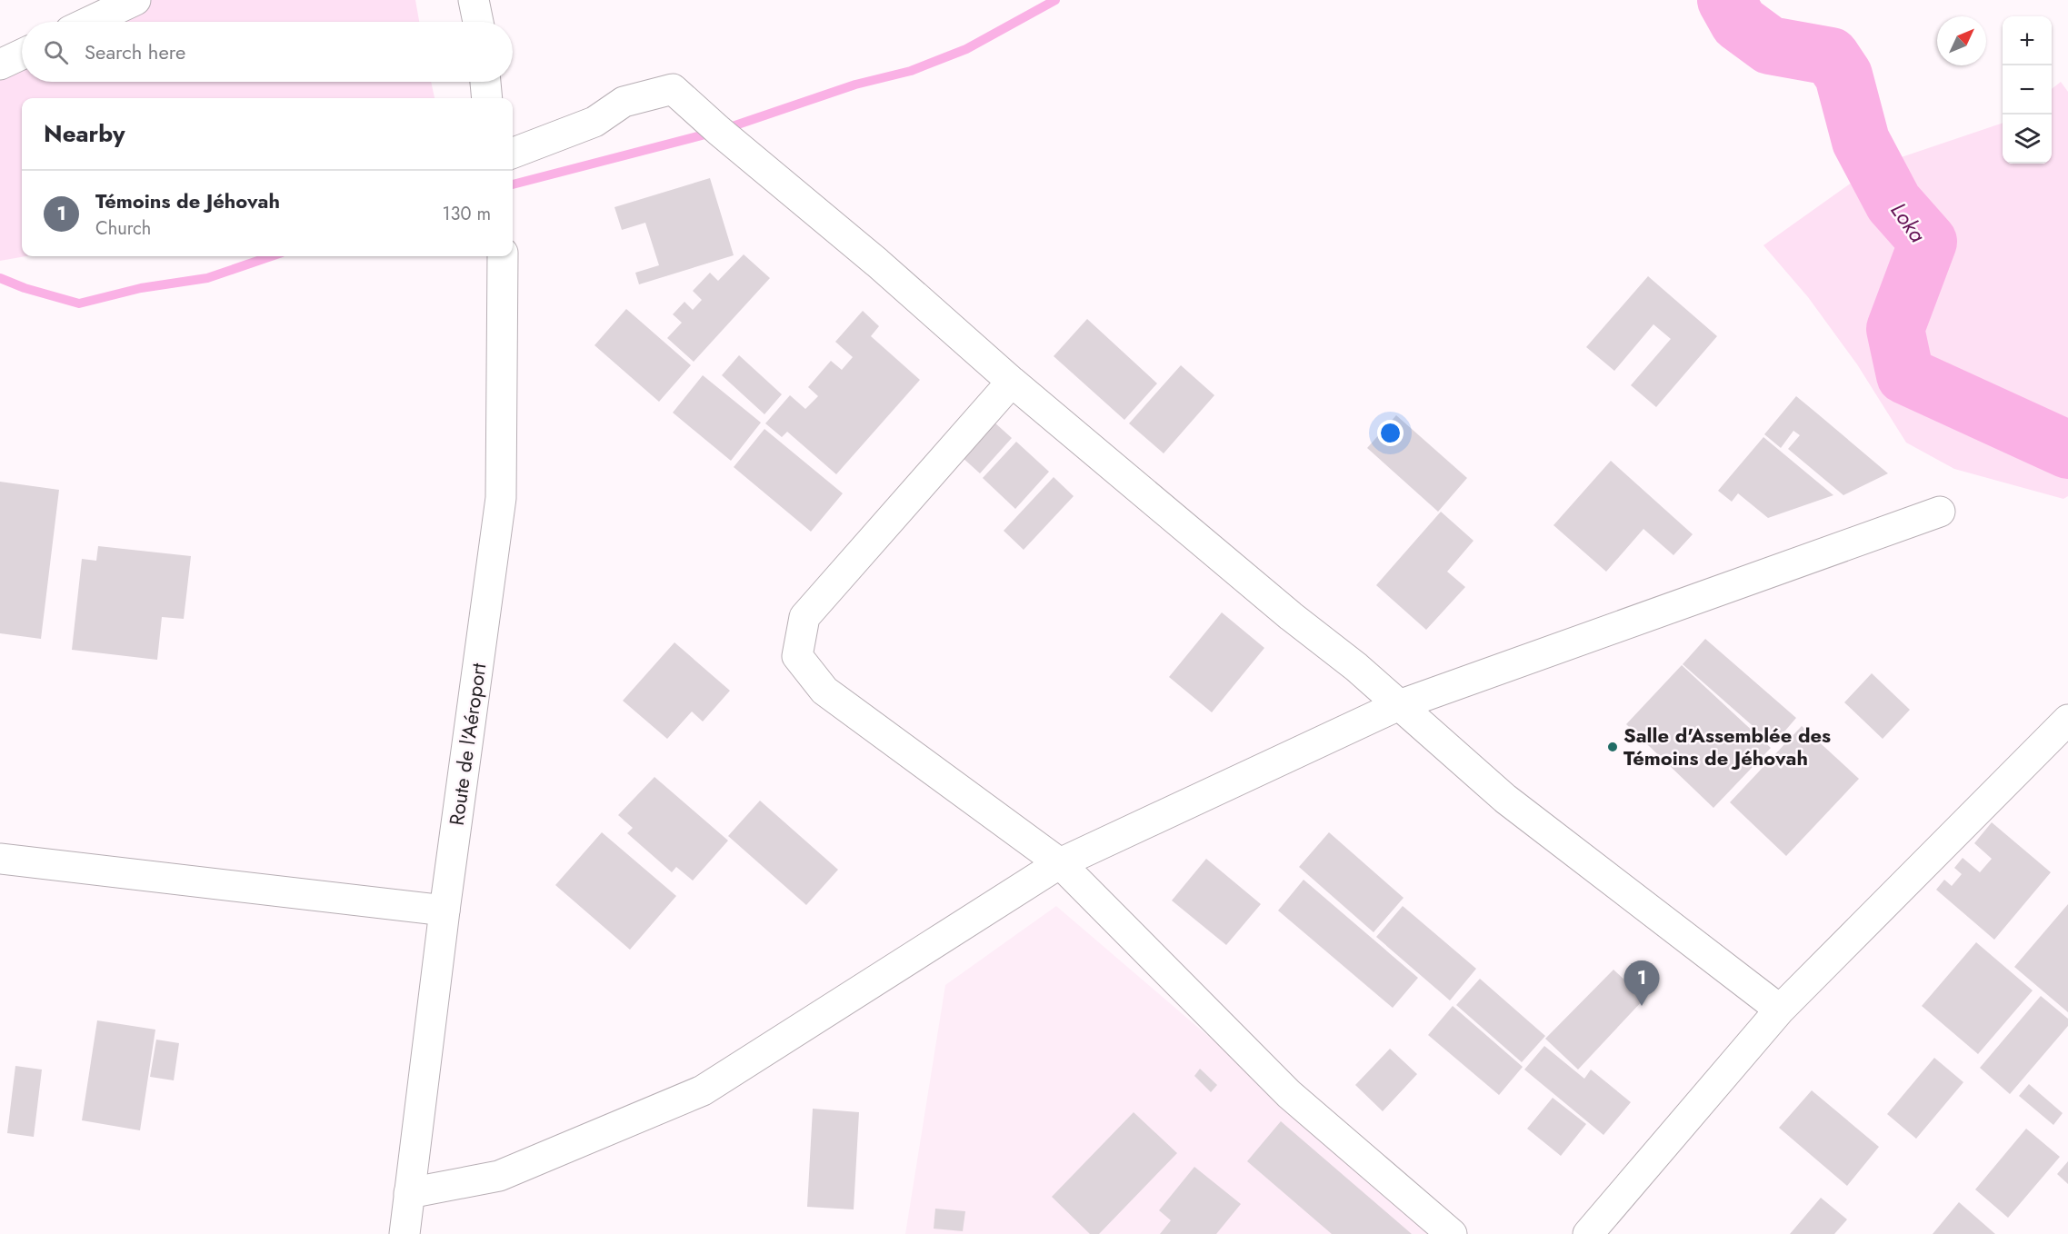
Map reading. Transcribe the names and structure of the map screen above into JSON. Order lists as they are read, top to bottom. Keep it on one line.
{"streets":{"street":["Route de l'Aéroport"]},"water":["Loka"],"places":["Salle d'Assemblée des Témoins de Jéhovah"],"north":"top right","page":{"map_buttons":["+","−"],"search":"Search here","heading":"Nearby","list":[{"mark":"1","name":"Témoins de Jéhovah","note":"Church","value":"130 m"}],"pins":"1"}}
